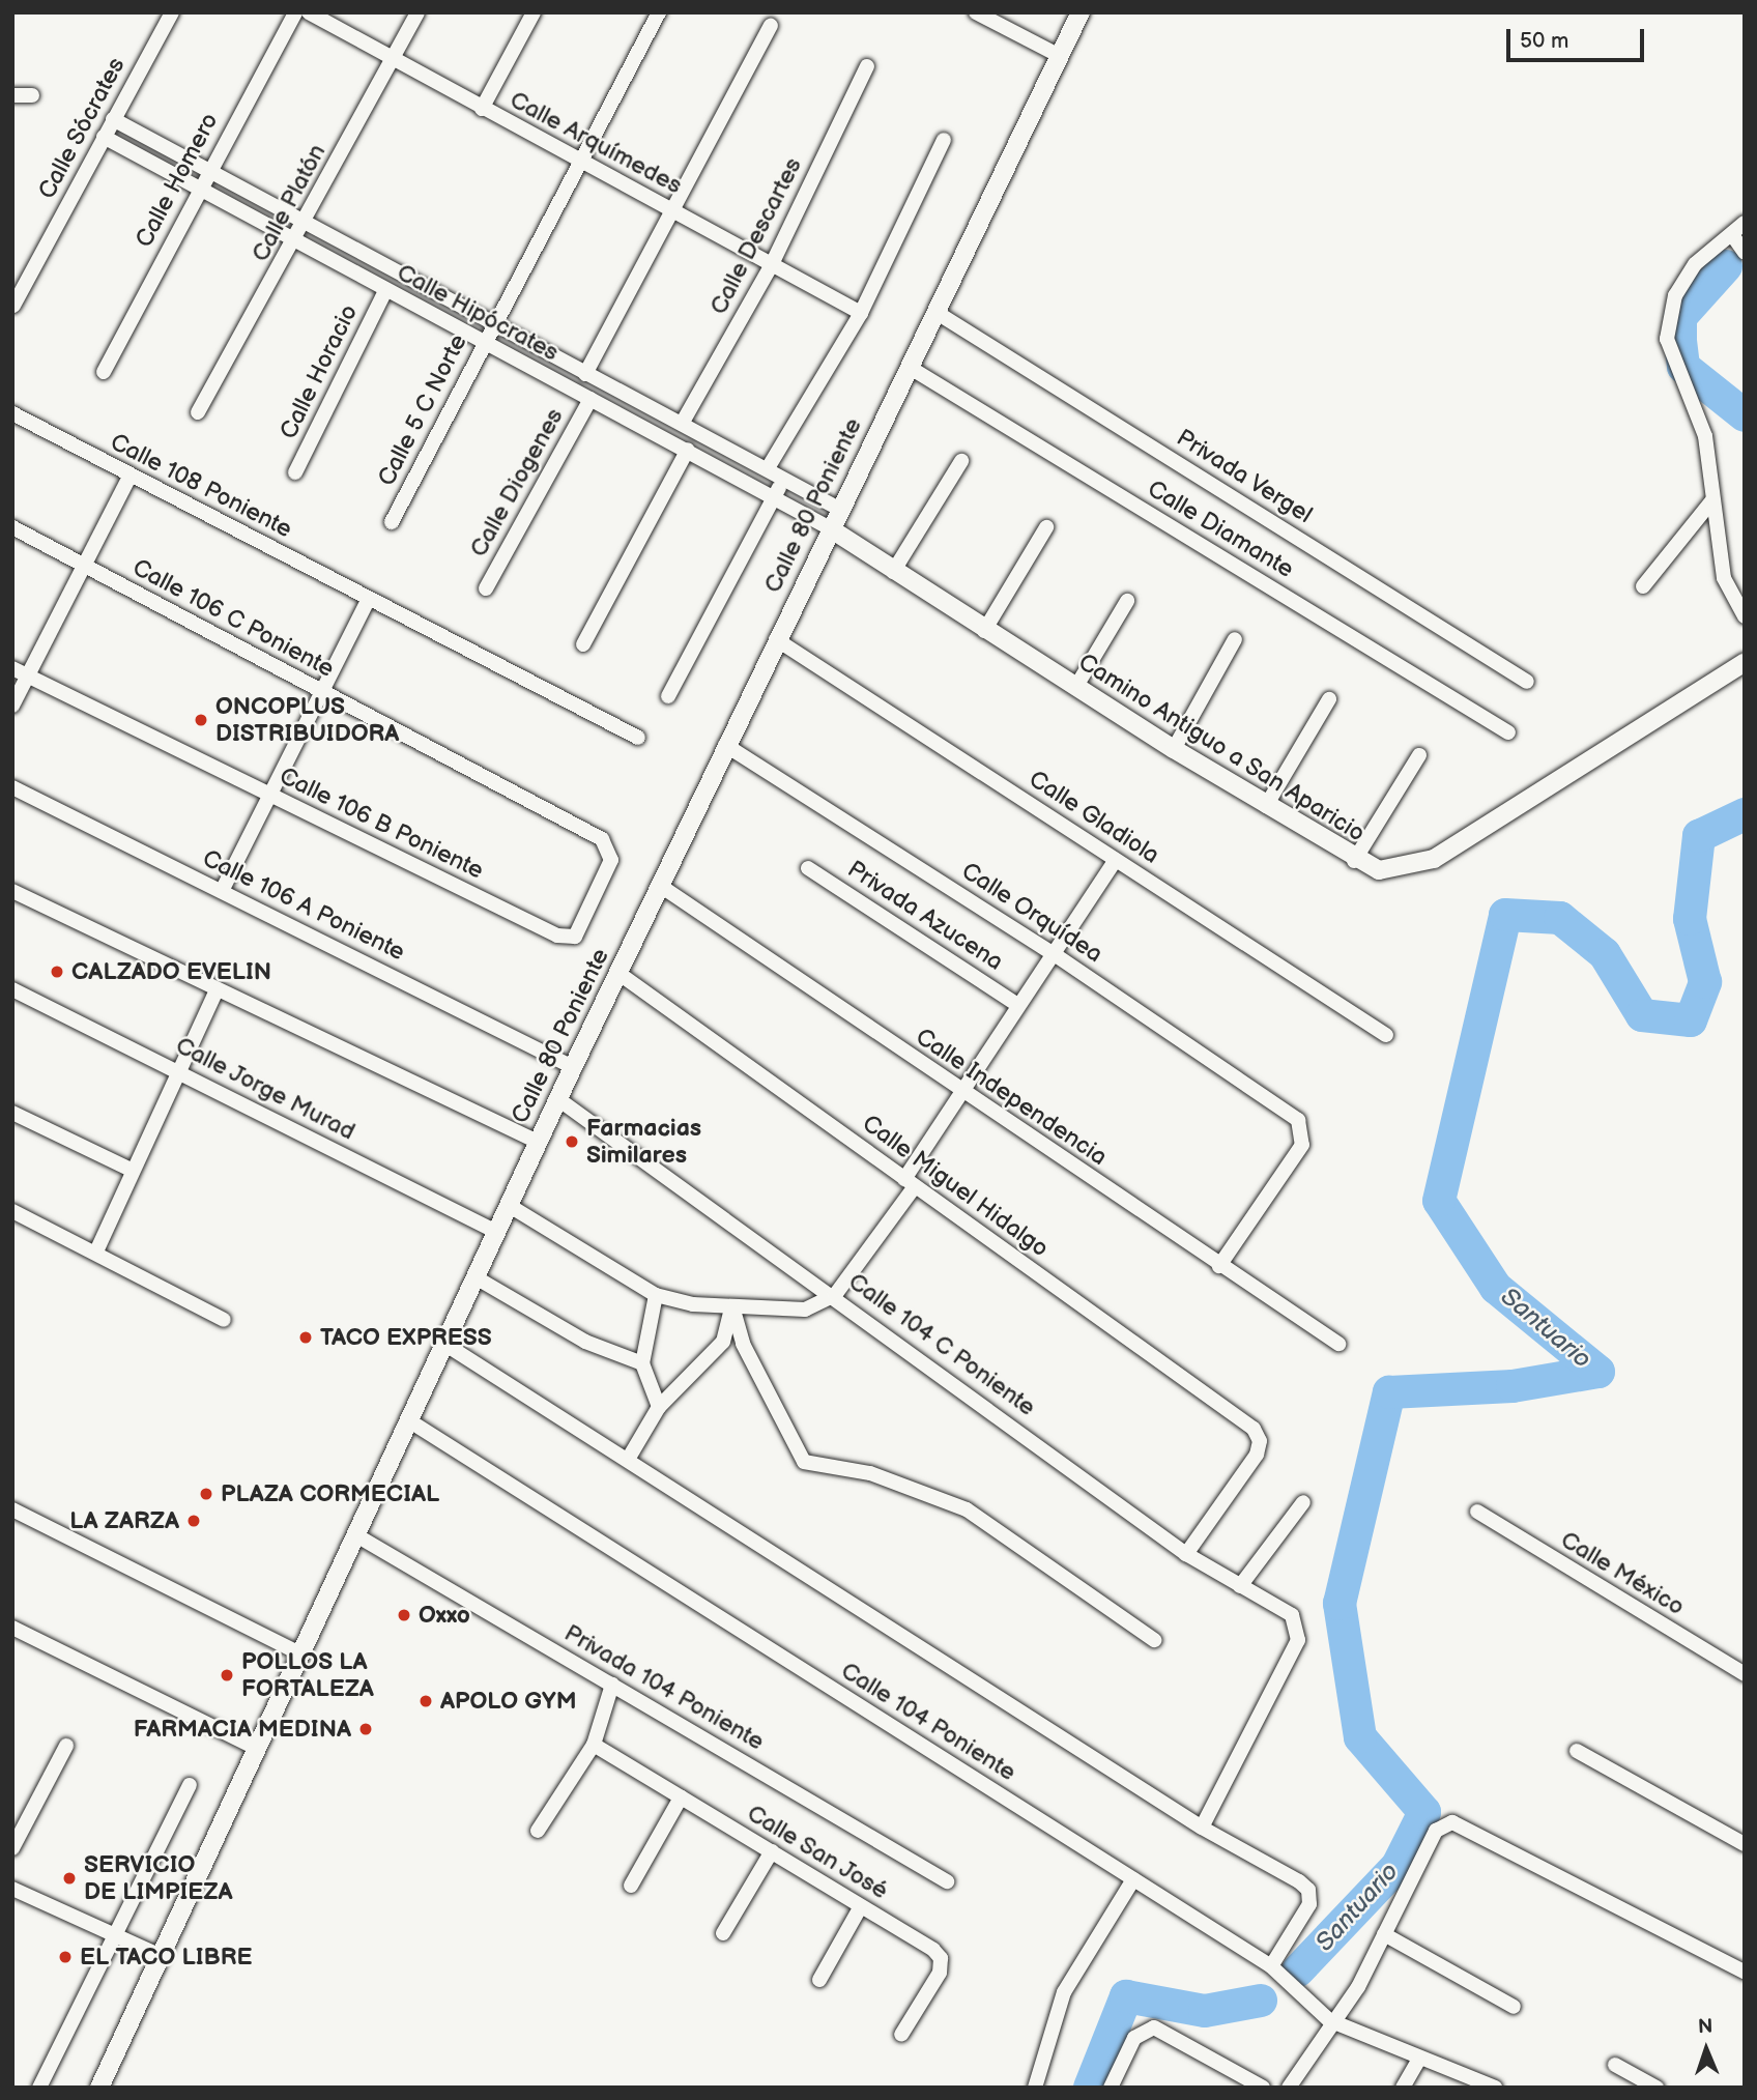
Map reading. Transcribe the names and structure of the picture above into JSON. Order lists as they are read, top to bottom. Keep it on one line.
{"streets":{"street":["Calle Sócrates","Calle Arquímedes","Calle Homero","Calle Platón","Calle Descartes","Calle Hipócrates","Calle Horacio","Calle 5 C Norte","Privada Vergel","Calle Diogenes","Calle 108 Poniente","Calle 80 Poniente","Calle Diamante","Calle 106 C Poniente","Camino Antiguo a San Aparicio","Calle Gladiola","Calle 106 B Poniente","Calle 106 A Poniente","Calle Orquídea","Privada Azucena","Calle Jorge Murad","Calle Independencia","Calle Miguel Hidalgo","Calle 104 C Poniente","Calle México","Privada 104 Poniente","Calle 104 Poniente","Calle San José"]},"crossings":[["Calle Sócrates","Calle Hipócrates"],["Calle Arquímedes","Calle Platón"],["Calle Arquímedes","Calle Descartes"],["Calle Arquímedes","Calle 5 C Norte"],["Calle Homero","Calle Hipócrates"],["Calle Platón","Calle Hipócrates"],["Calle Descartes","Calle Hipócrates"],["Calle Hipócrates","Calle Horacio"],["Calle Hipócrates","Calle 5 C Norte"],["Calle Hipócrates","Calle Diogenes"],["Calle Hipócrates","Calle 80 Poniente"],["Calle Hipócrates","Camino Antiguo a San Aparicio"],["Privada Vergel","Calle 80 Poniente"],["Calle 80 Poniente","Calle Diamante"],["Calle 80 Poniente","Camino Antiguo a San Aparicio"],["Calle 80 Poniente","Calle Gladiola"],["Calle 80 Poniente","Calle 106 A Poniente"],["Calle 80 Poniente","Calle Orquídea"],["Calle 80 Poniente","Calle Jorge Murad"],["Calle 80 Poniente","Calle Independencia"],["Calle 80 Poniente","Calle Miguel Hidalgo"],["Calle 80 Poniente","Calle 104 C Poniente"],["Calle 80 Poniente","Privada 104 Poniente"],["Calle 80 Poniente","Calle 104 Poniente"],["Calle 106 C Poniente","Calle 106 B Poniente"],["Calle Gladiola","Privada Azucena"],["Calle Orquídea","Privada Azucena"],["Calle Orquídea","Calle Independencia"],["Privada Azucena","Calle Independencia"],["Privada Azucena","Calle Miguel Hidalgo"],["Privada Azucena","Calle 104 C Poniente"],["Calle Miguel Hidalgo","Calle 104 C Poniente"]],"water":["Santuario"],"places":["ONCOPLUS DISTRIBUIDORA","CALZADO EVELIN","Farmacias Similares","TACO EXPRESS","PLAZA CORMECIAL","LA ZARZA","Oxxo","POLLOS LA FORTALEZA","APOLO GYM","FARMACIA MEDINA","SERVICIO DE LIMPIEZA","EL TACO LIBRE"],"scale_bar":"50 m","north":"top"}
